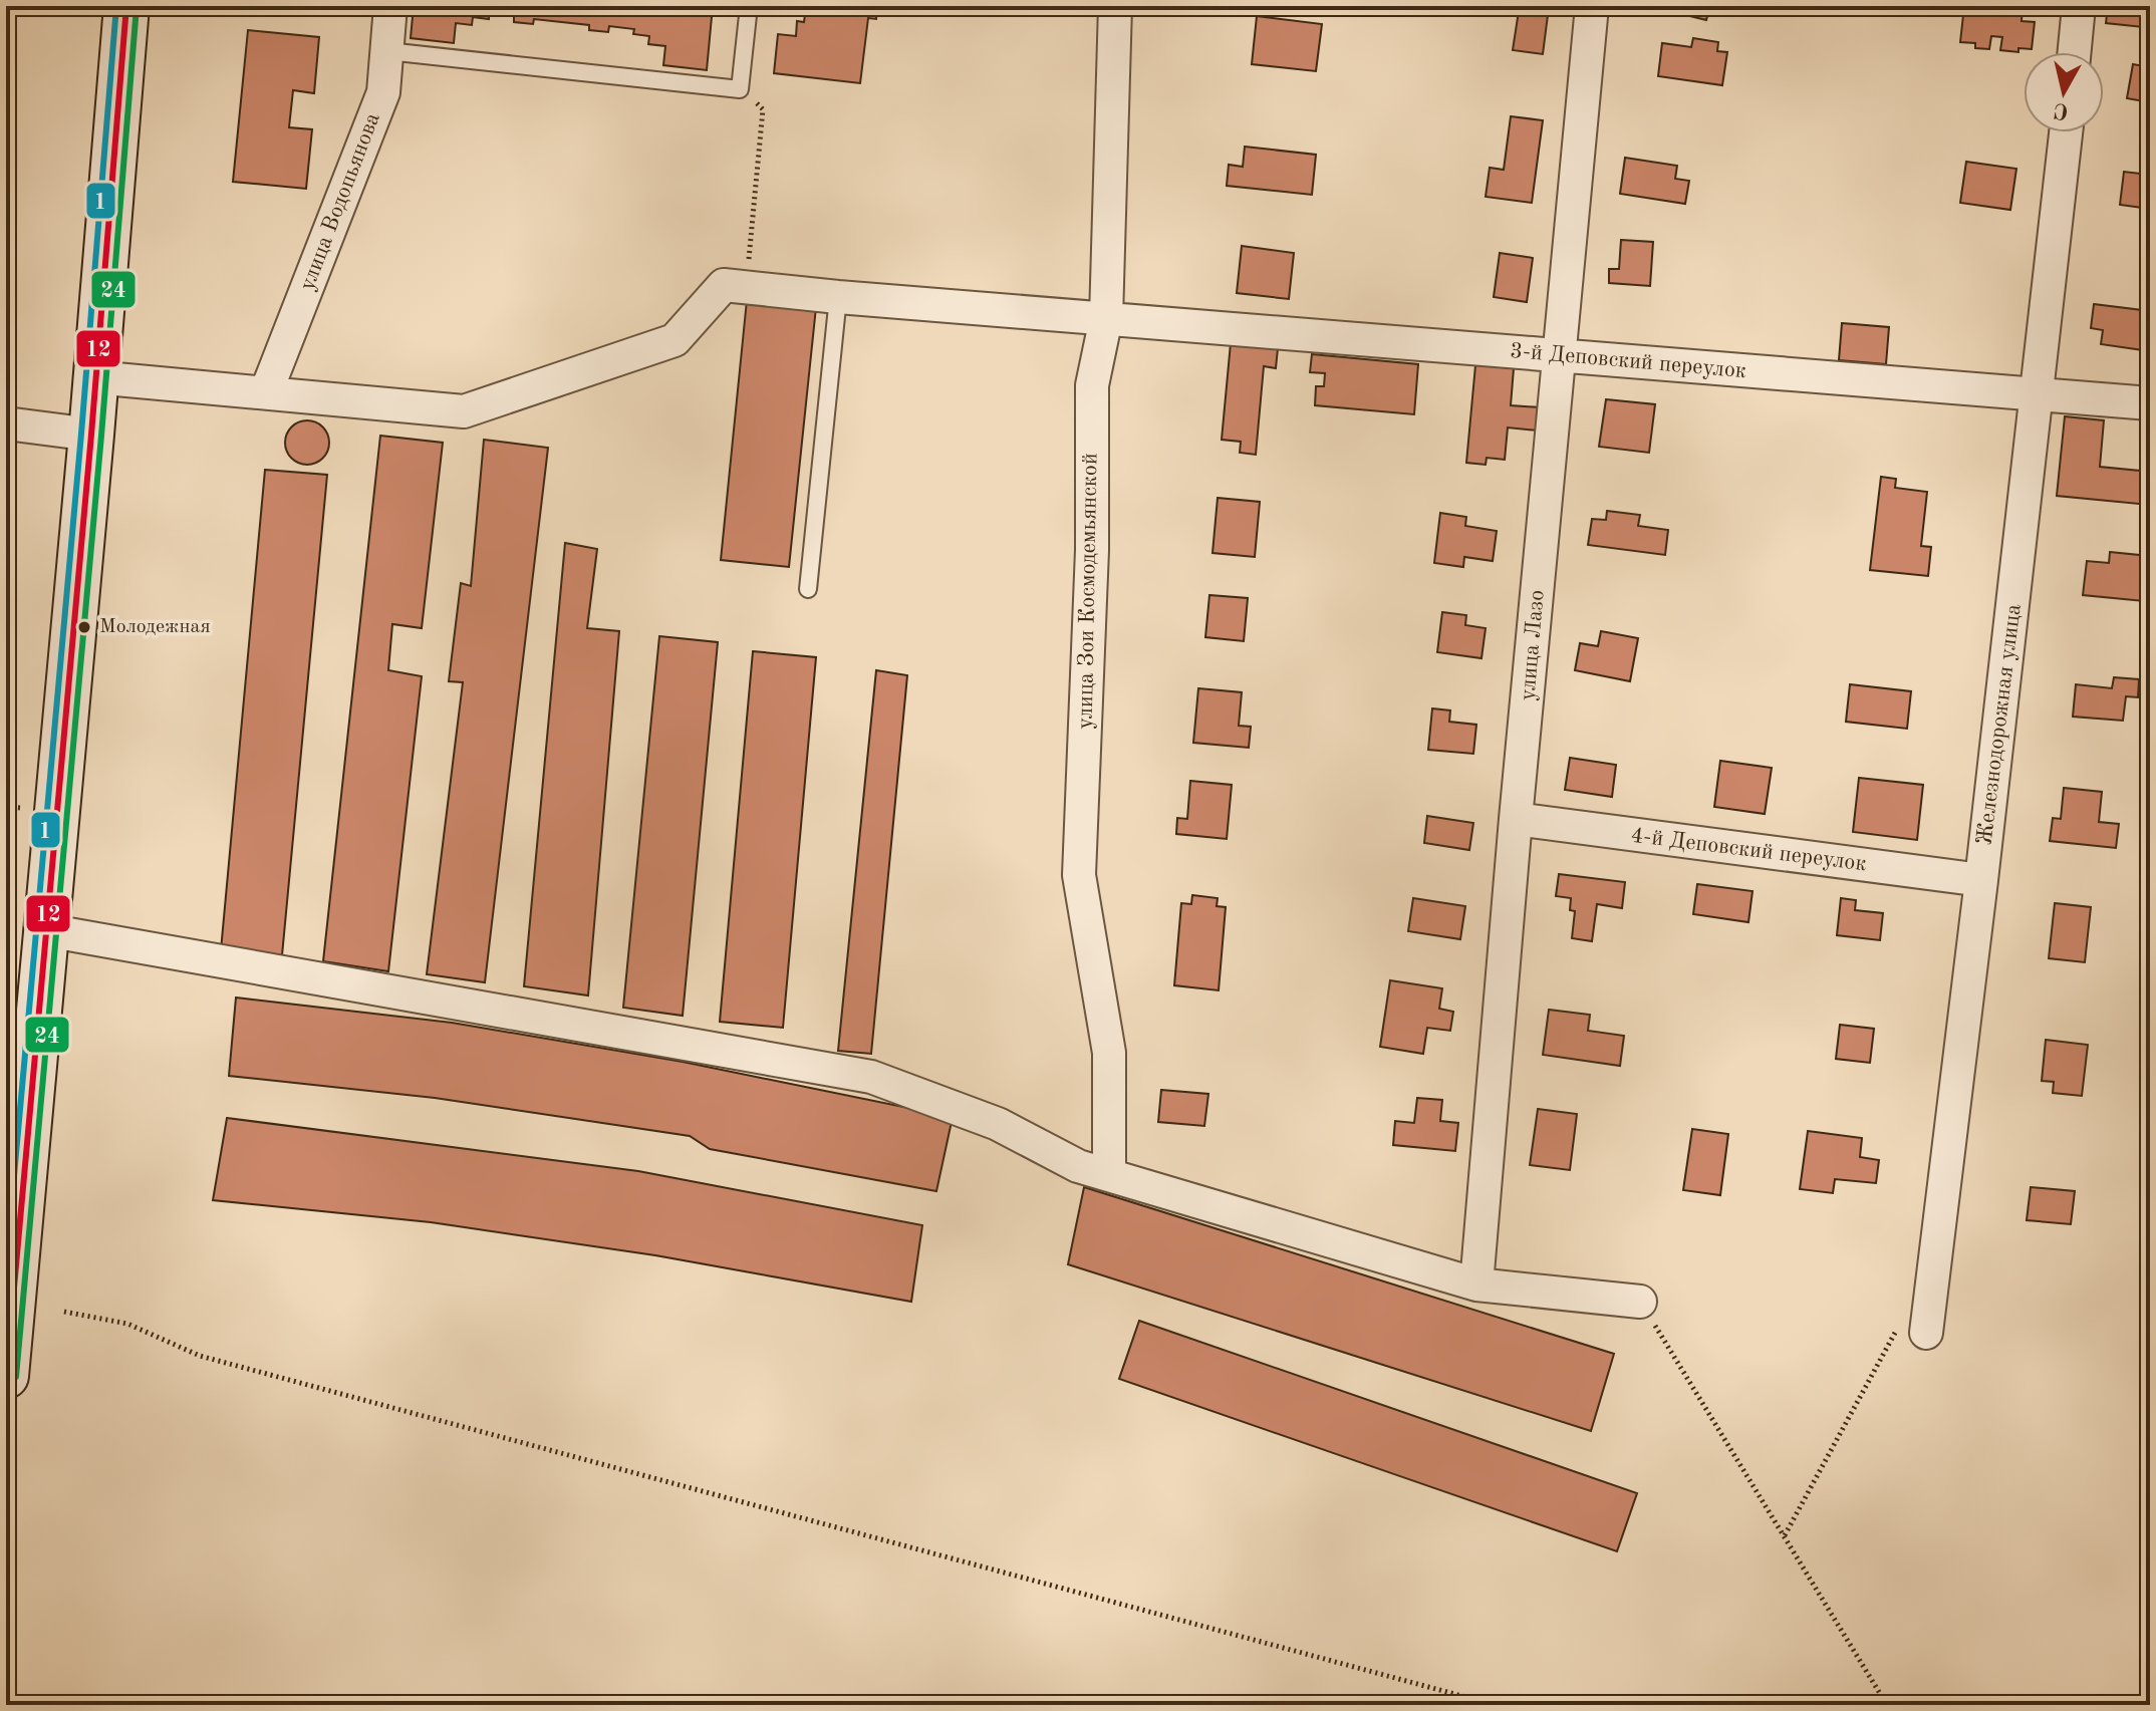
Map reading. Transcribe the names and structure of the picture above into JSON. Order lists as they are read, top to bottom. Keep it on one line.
{"streets":{"street":["улица Водопьянова","3-й Деповский переулок","улица Зои Космодемьянской","улица Лазо","Железнодорожная улица","4-й Деповский переулок"]},"crossings":[["3-й Деповский переулок","улица Зои Космодемьянской"],["3-й Деповский переулок","улица Лазо"],["3-й Деповский переулок","Железнодорожная улица"],["улица Лазо","4-й Деповский переулок"],["Железнодорожная улица","4-й Деповский переулок"]],"places":["Молодежная"],"lines":["transit line 12","transit line 1","transit line 24"],"north":"bottom"}
